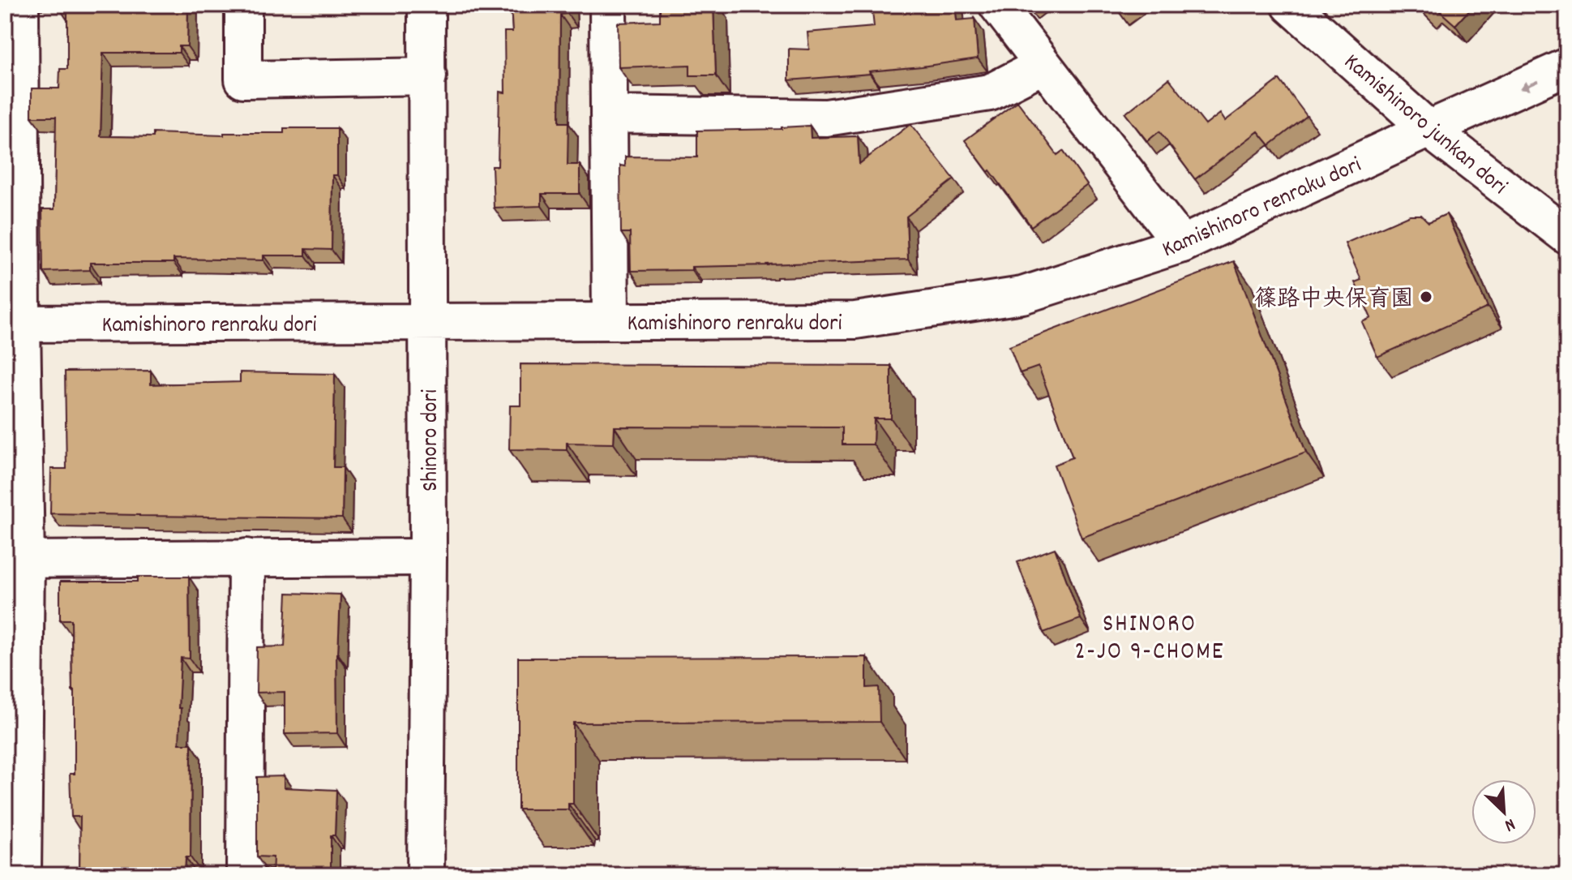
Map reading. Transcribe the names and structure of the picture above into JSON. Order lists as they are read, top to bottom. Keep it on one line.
{"streets":{"street":["Kamishinoro junkan dori","Kamishinoro renraku dori","Shinoro dori"]},"crossings":[["Kamishinoro junkan dori","Kamishinoro renraku dori"],["Kamishinoro renraku dori","Shinoro dori"]],"districts":["SHINORO 2-JO 9-CHOME"],"places":["篠路中央保育園"],"north":"bottom right"}
